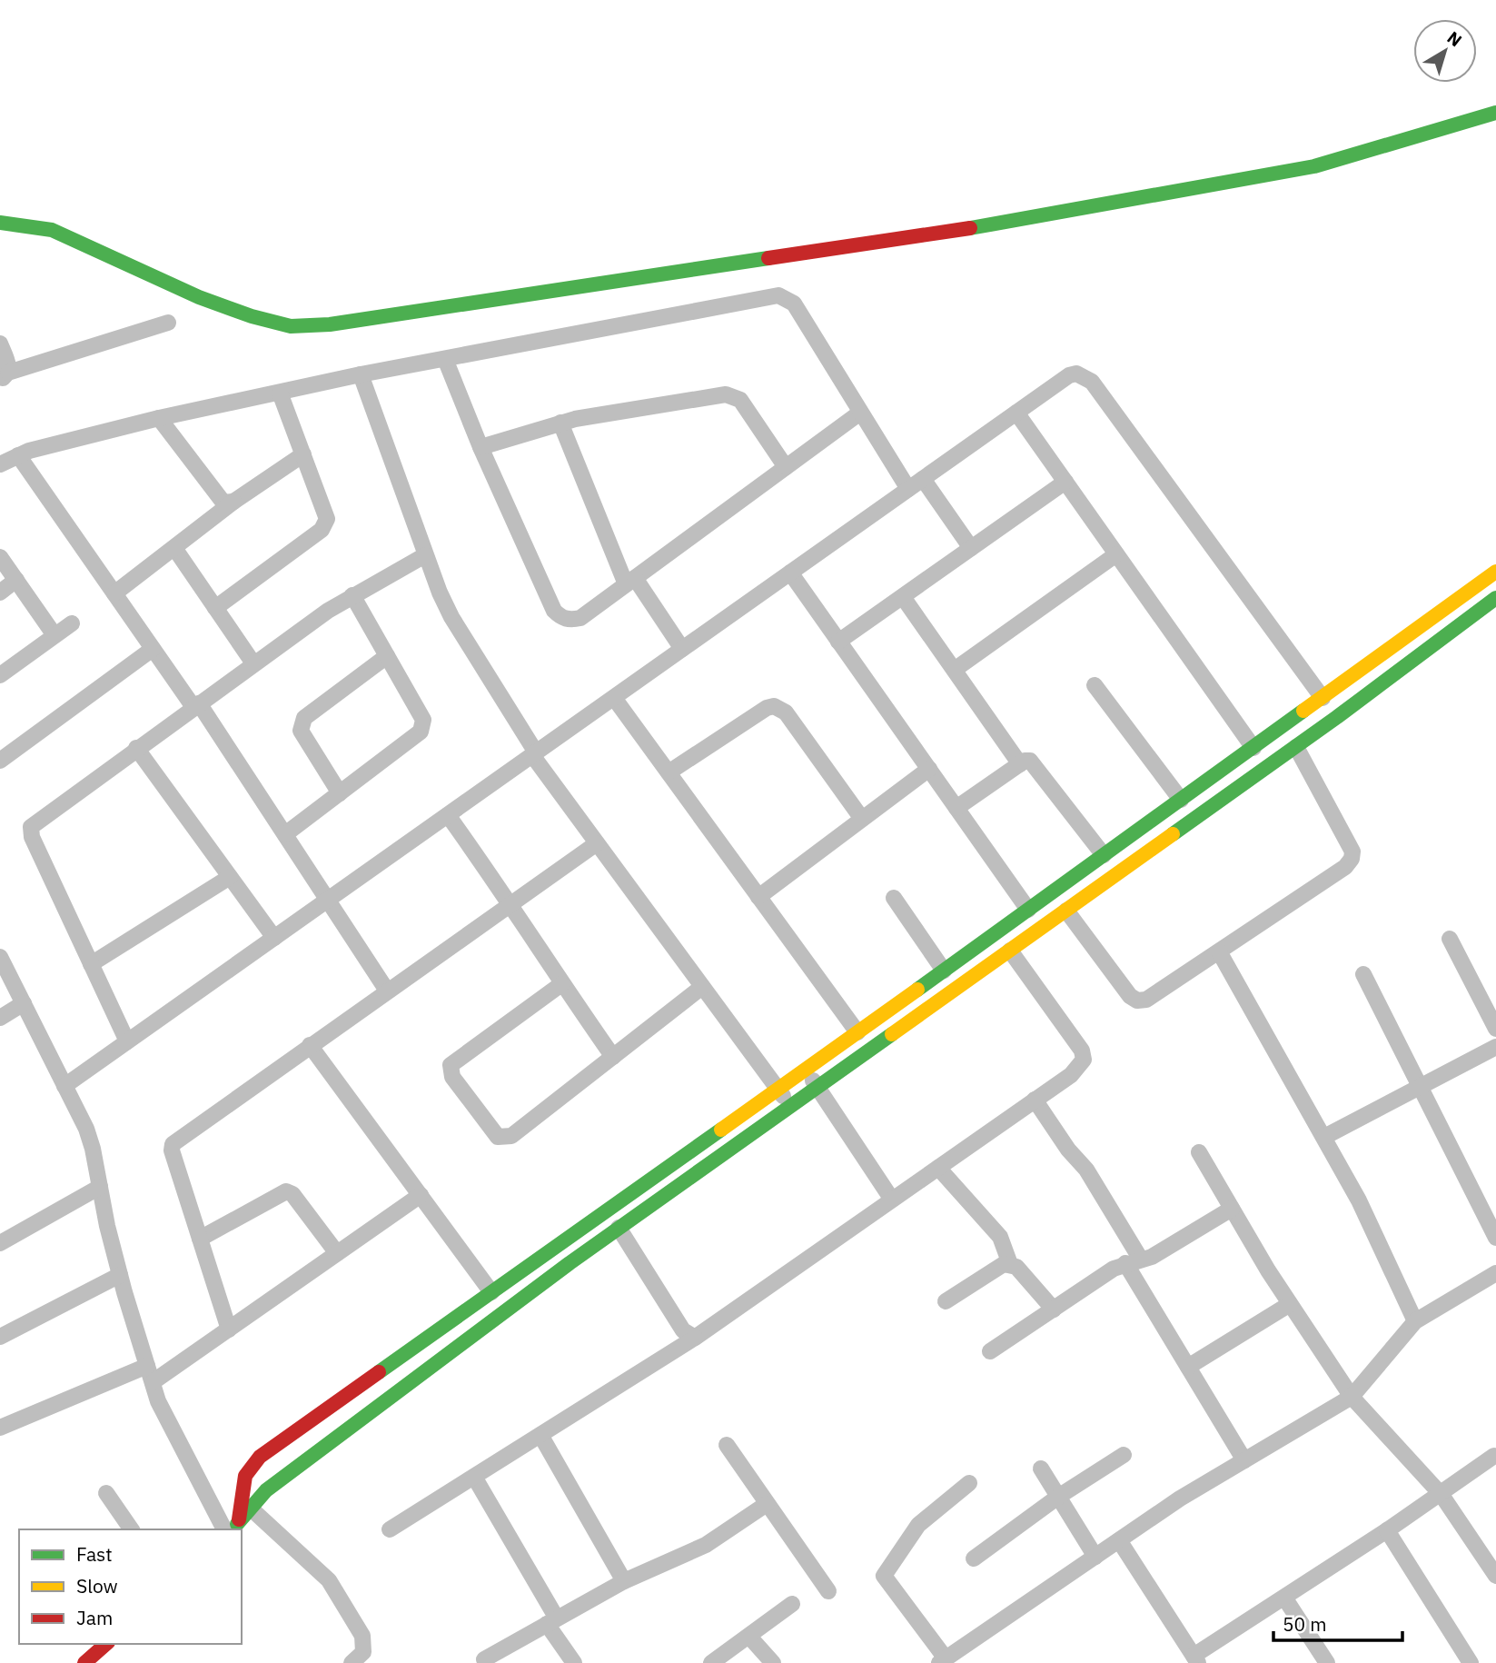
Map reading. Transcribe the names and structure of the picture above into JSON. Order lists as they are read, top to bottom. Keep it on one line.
{"legend":["Fast","Slow","Jam"],"scale_bar":"50 m","north":"top right"}
